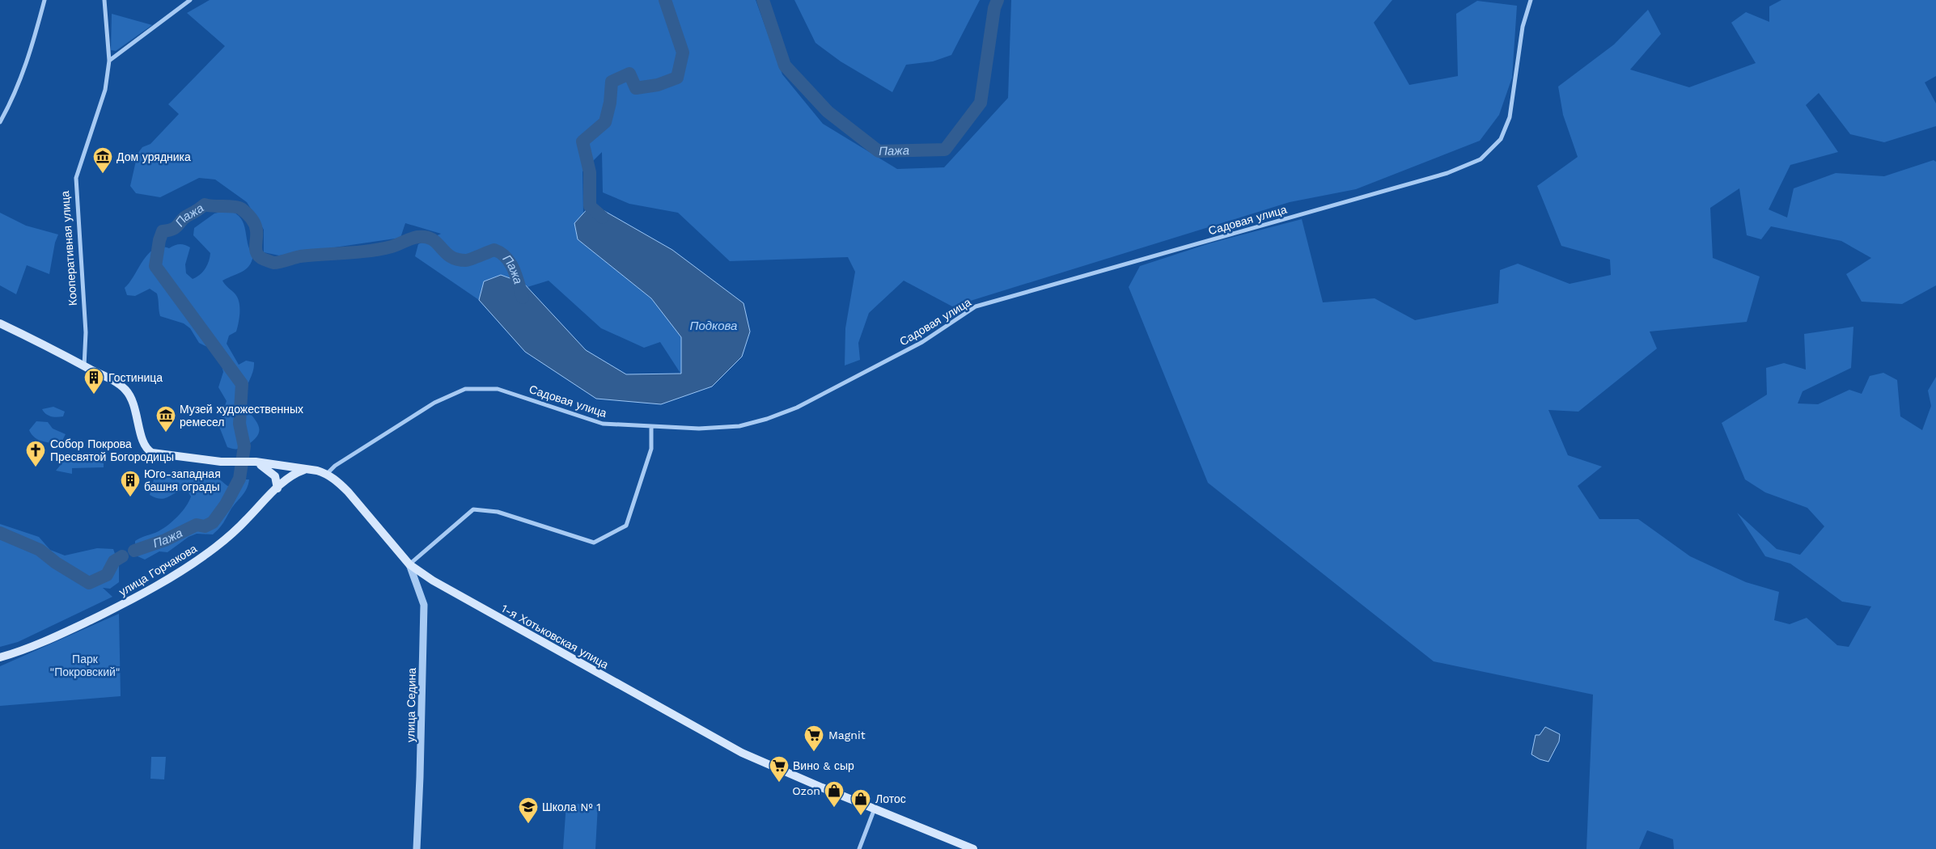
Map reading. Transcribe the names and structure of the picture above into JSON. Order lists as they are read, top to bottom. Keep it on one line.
{"streets":{"main road":["улица Горчакова","1-я Хотьковская улица"],"street":["Садовая улица","Кооперативная улица","улица Седина"]},"crossings":[["Садовая улица","1-я Хотьковская улица"],["улица Горчакова","1-я Хотьковская улица"],["1-я Хотьковская улица","улица Седина"]],"water":["Пажа","Подкова"],"parks":["Парк \"Покровский\""],"places":{"museum":["Дом урядника","Музей художественных ремесел"],"building":["Гостиница","Юго-западная башня ограды"],"church":["Собор Покрова Пресвятой Богородицы"],"supermarket":["Magnit","Вино & сыр"],"shop":["Ozon","Лотос"],"school or university":["Школа № 1"]}}
